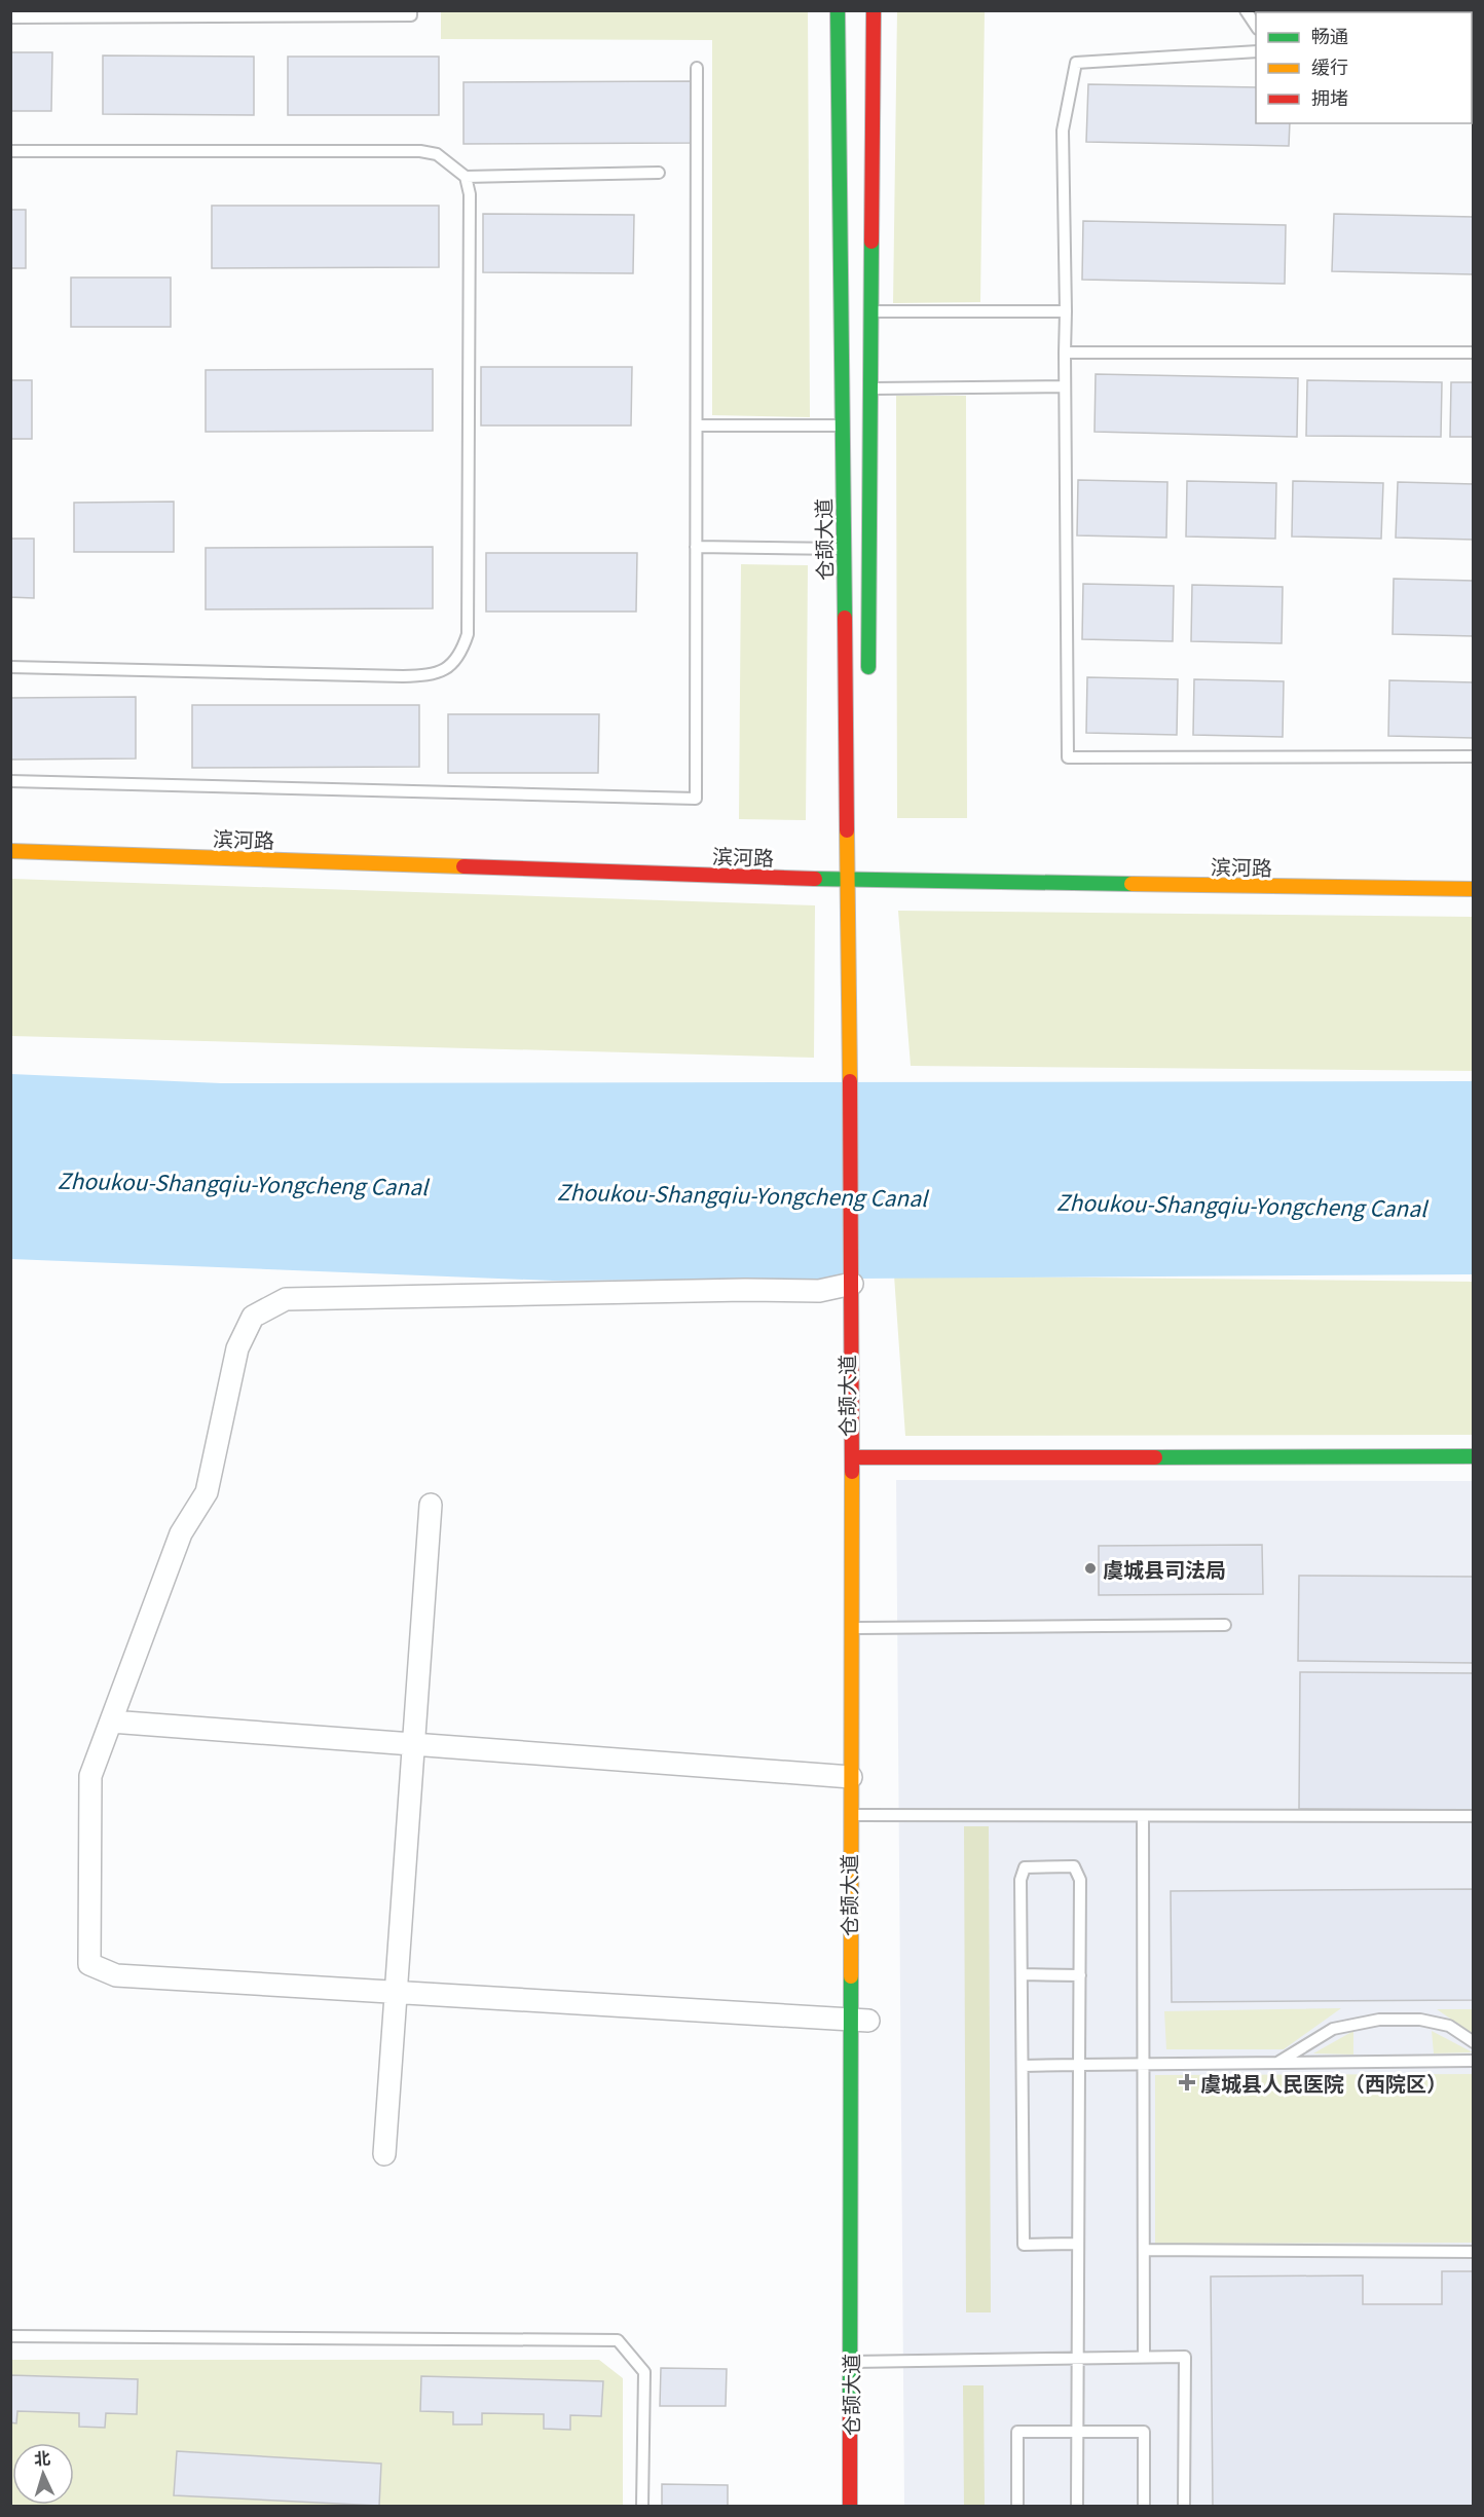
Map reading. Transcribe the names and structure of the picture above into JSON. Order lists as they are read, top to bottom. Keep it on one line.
{"streets":{"main road":["仓颉大道","滨河路"]},"crossings":[["仓颉大道","滨河路"]],"water":["Zhoukou-Shangqiu-Yongcheng Canal"],"places":{"other":["虞城县司法局"],"health":["虞城县人民医院（西院区）"]},"legend":["畅通","缓行","拥堵"],"north":"top"}
